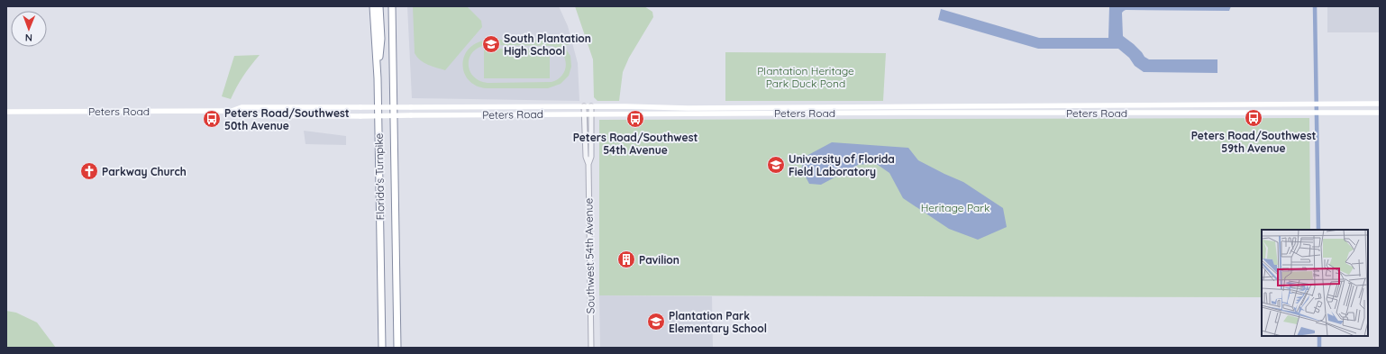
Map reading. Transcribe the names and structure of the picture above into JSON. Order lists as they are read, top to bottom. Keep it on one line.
{"streets":{"highway":["Florida's Turnpike"],"main road":["Peters Road"],"street":["Southwest 54th Avenue"]},"crossings":[["Peters Road","Southwest 54th Avenue"]],"parks":["Plantation Heritage Park Duck Pond","Heritage Park"],"places":{"school or university":["South Plantation High School","University of Florida Field Laboratory","Plantation Park Elementary School"],"bus stop":["Peters Road/Southwest 59th Avenue","Peters Road/Southwest 50th Avenue","Peters Road/Southwest 54th Avenue"],"church":["Parkway Church"],"building":["Pavilion"]},"north":"bottom"}
